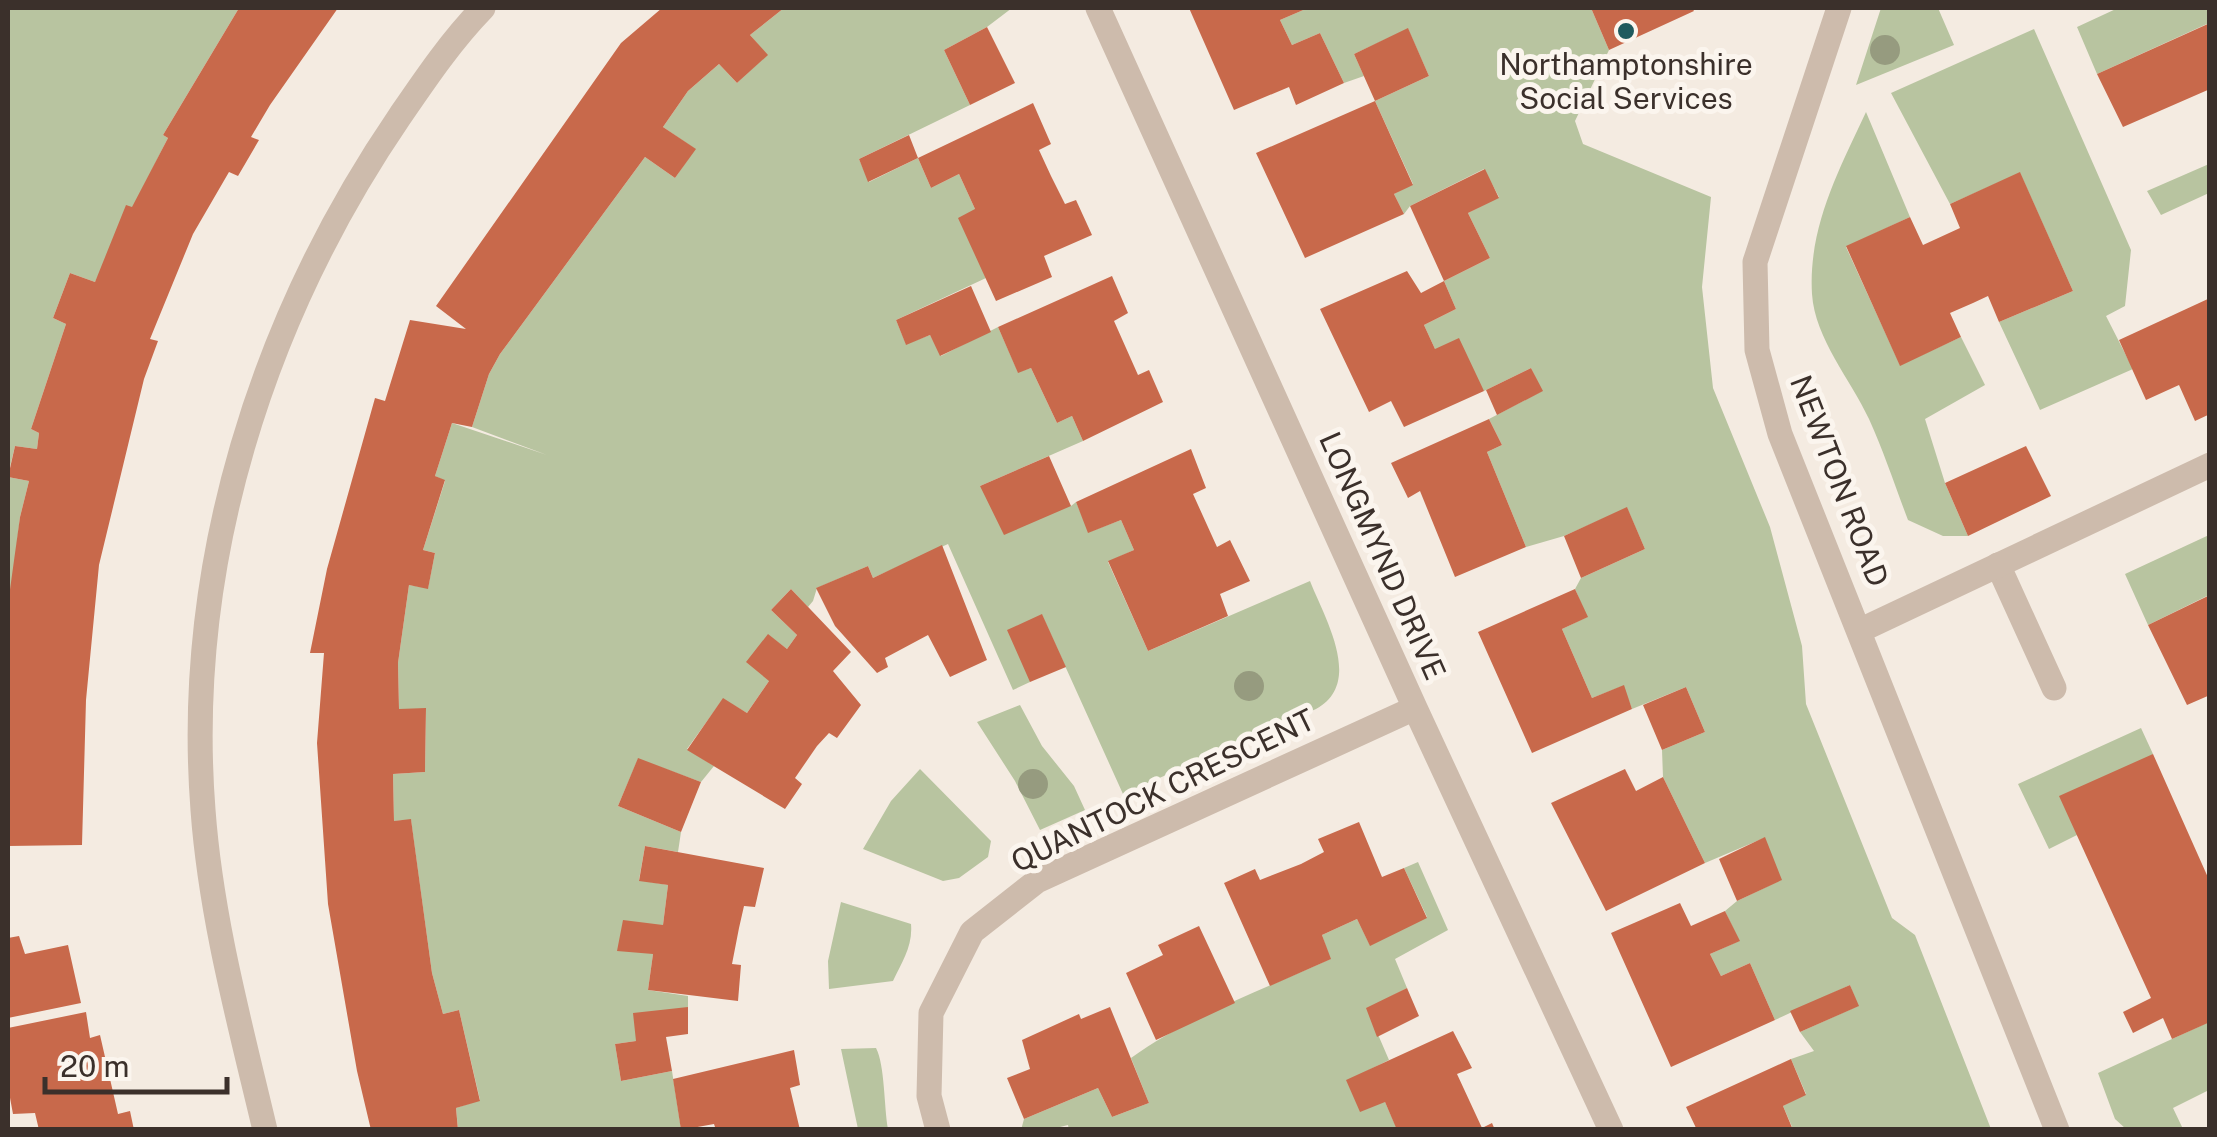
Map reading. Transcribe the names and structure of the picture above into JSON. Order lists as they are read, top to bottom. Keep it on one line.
{"streets":{"street":["NEWTON ROAD","LONGMYND DRIVE","QUANTOCK CRESCENT"]},"crossings":[["LONGMYND DRIVE","QUANTOCK CRESCENT"]],"places":["Northamptonshire Social Services"],"scale_bar":"20 m"}
